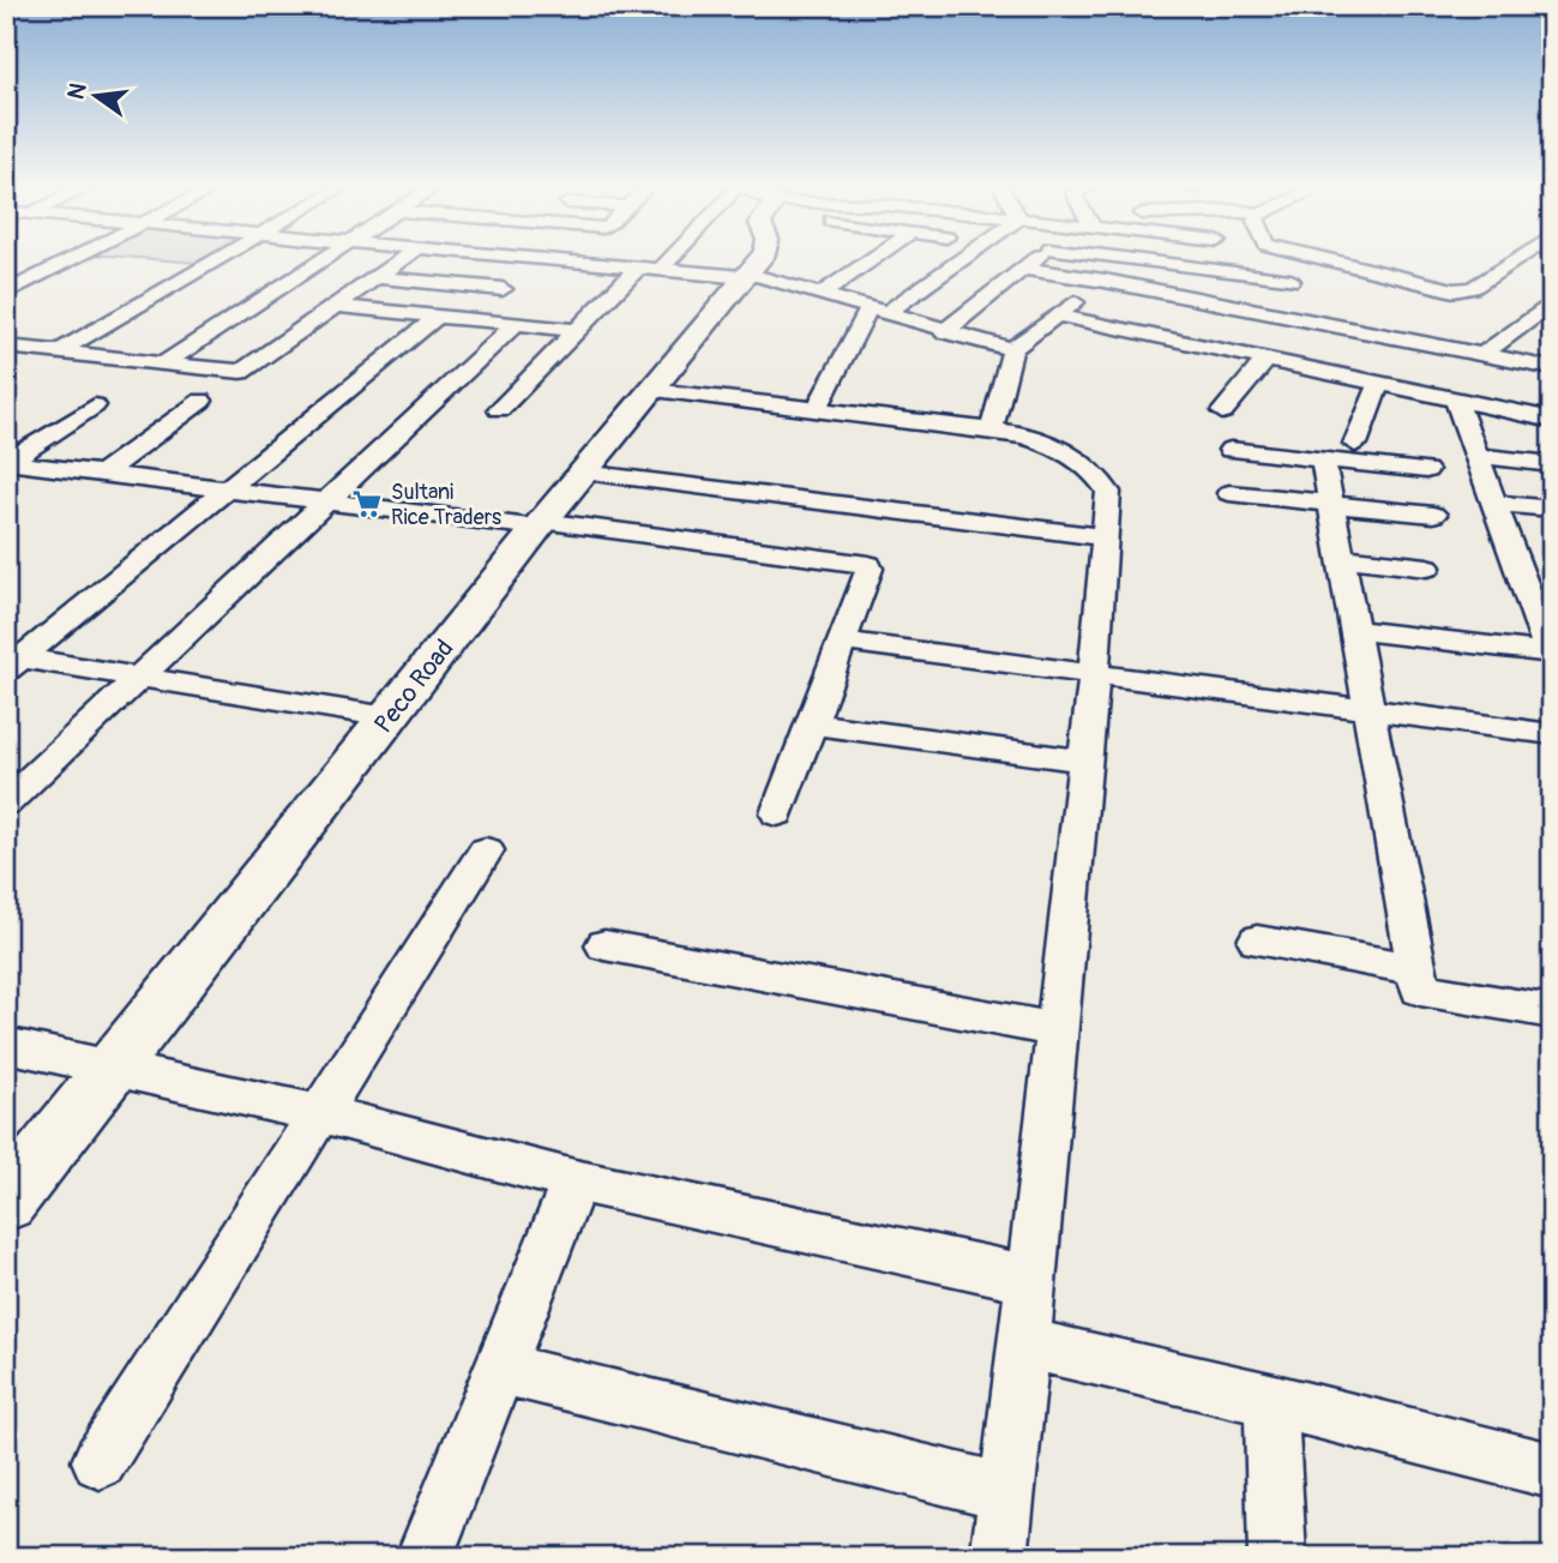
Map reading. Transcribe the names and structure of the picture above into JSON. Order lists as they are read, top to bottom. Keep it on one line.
{"streets":{"street":["Peco Road"]},"places":{"supermarket":["Sultani Rice Traders"]},"north":"left"}
